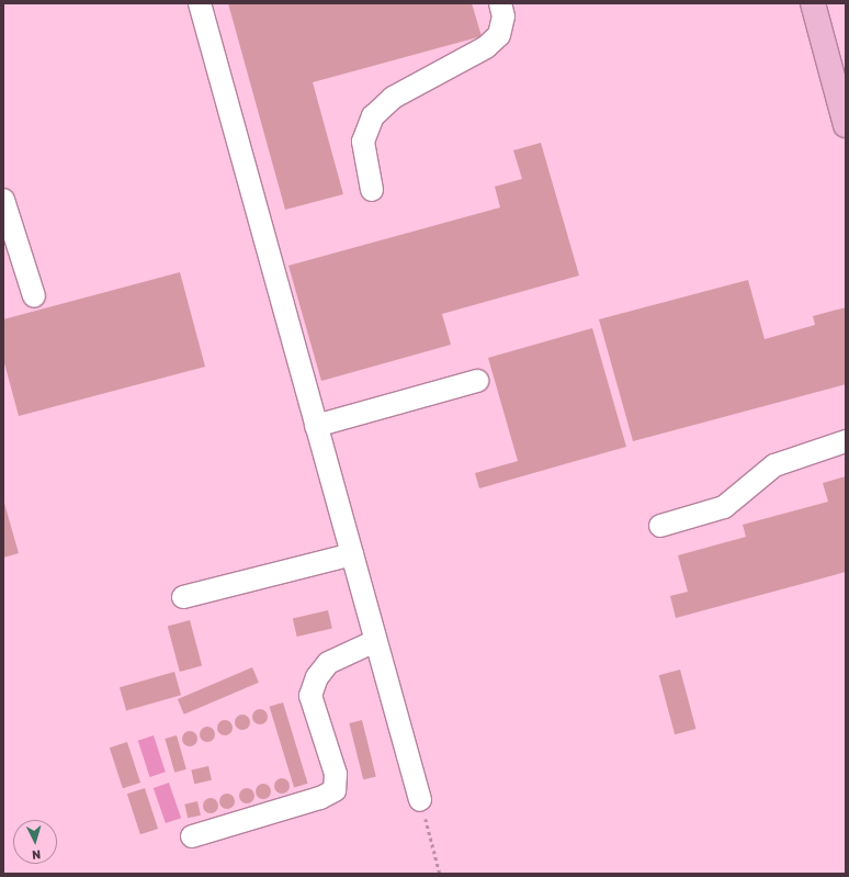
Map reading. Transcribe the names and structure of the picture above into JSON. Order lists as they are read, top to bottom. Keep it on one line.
{"north":"bottom"}
